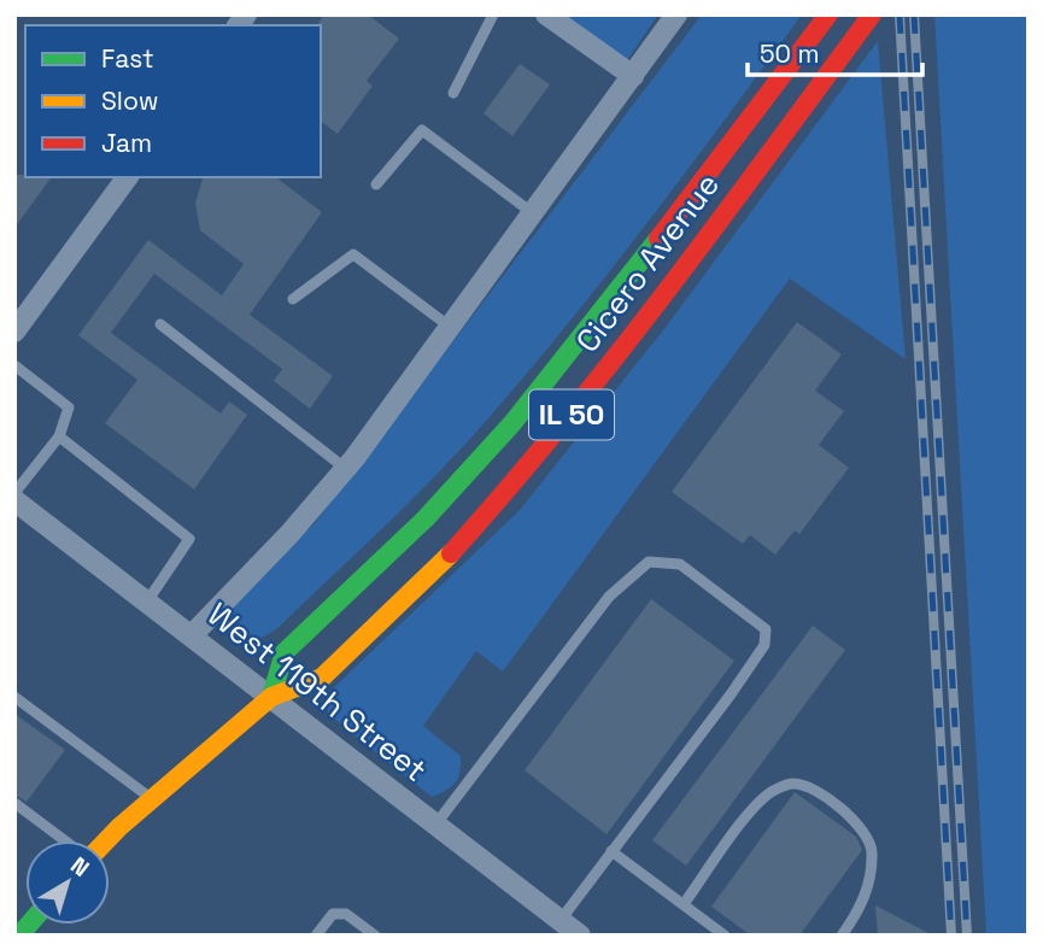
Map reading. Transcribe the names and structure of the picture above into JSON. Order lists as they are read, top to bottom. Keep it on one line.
{"streets":{"main road":["Cicero Avenue","IL 50"],"street":["West 119th Street"]},"crossings":[["Cicero Avenue","West 119th Street"]],"legend":["Fast","Slow","Jam"],"scale_bar":"50 m","north":"top right"}
